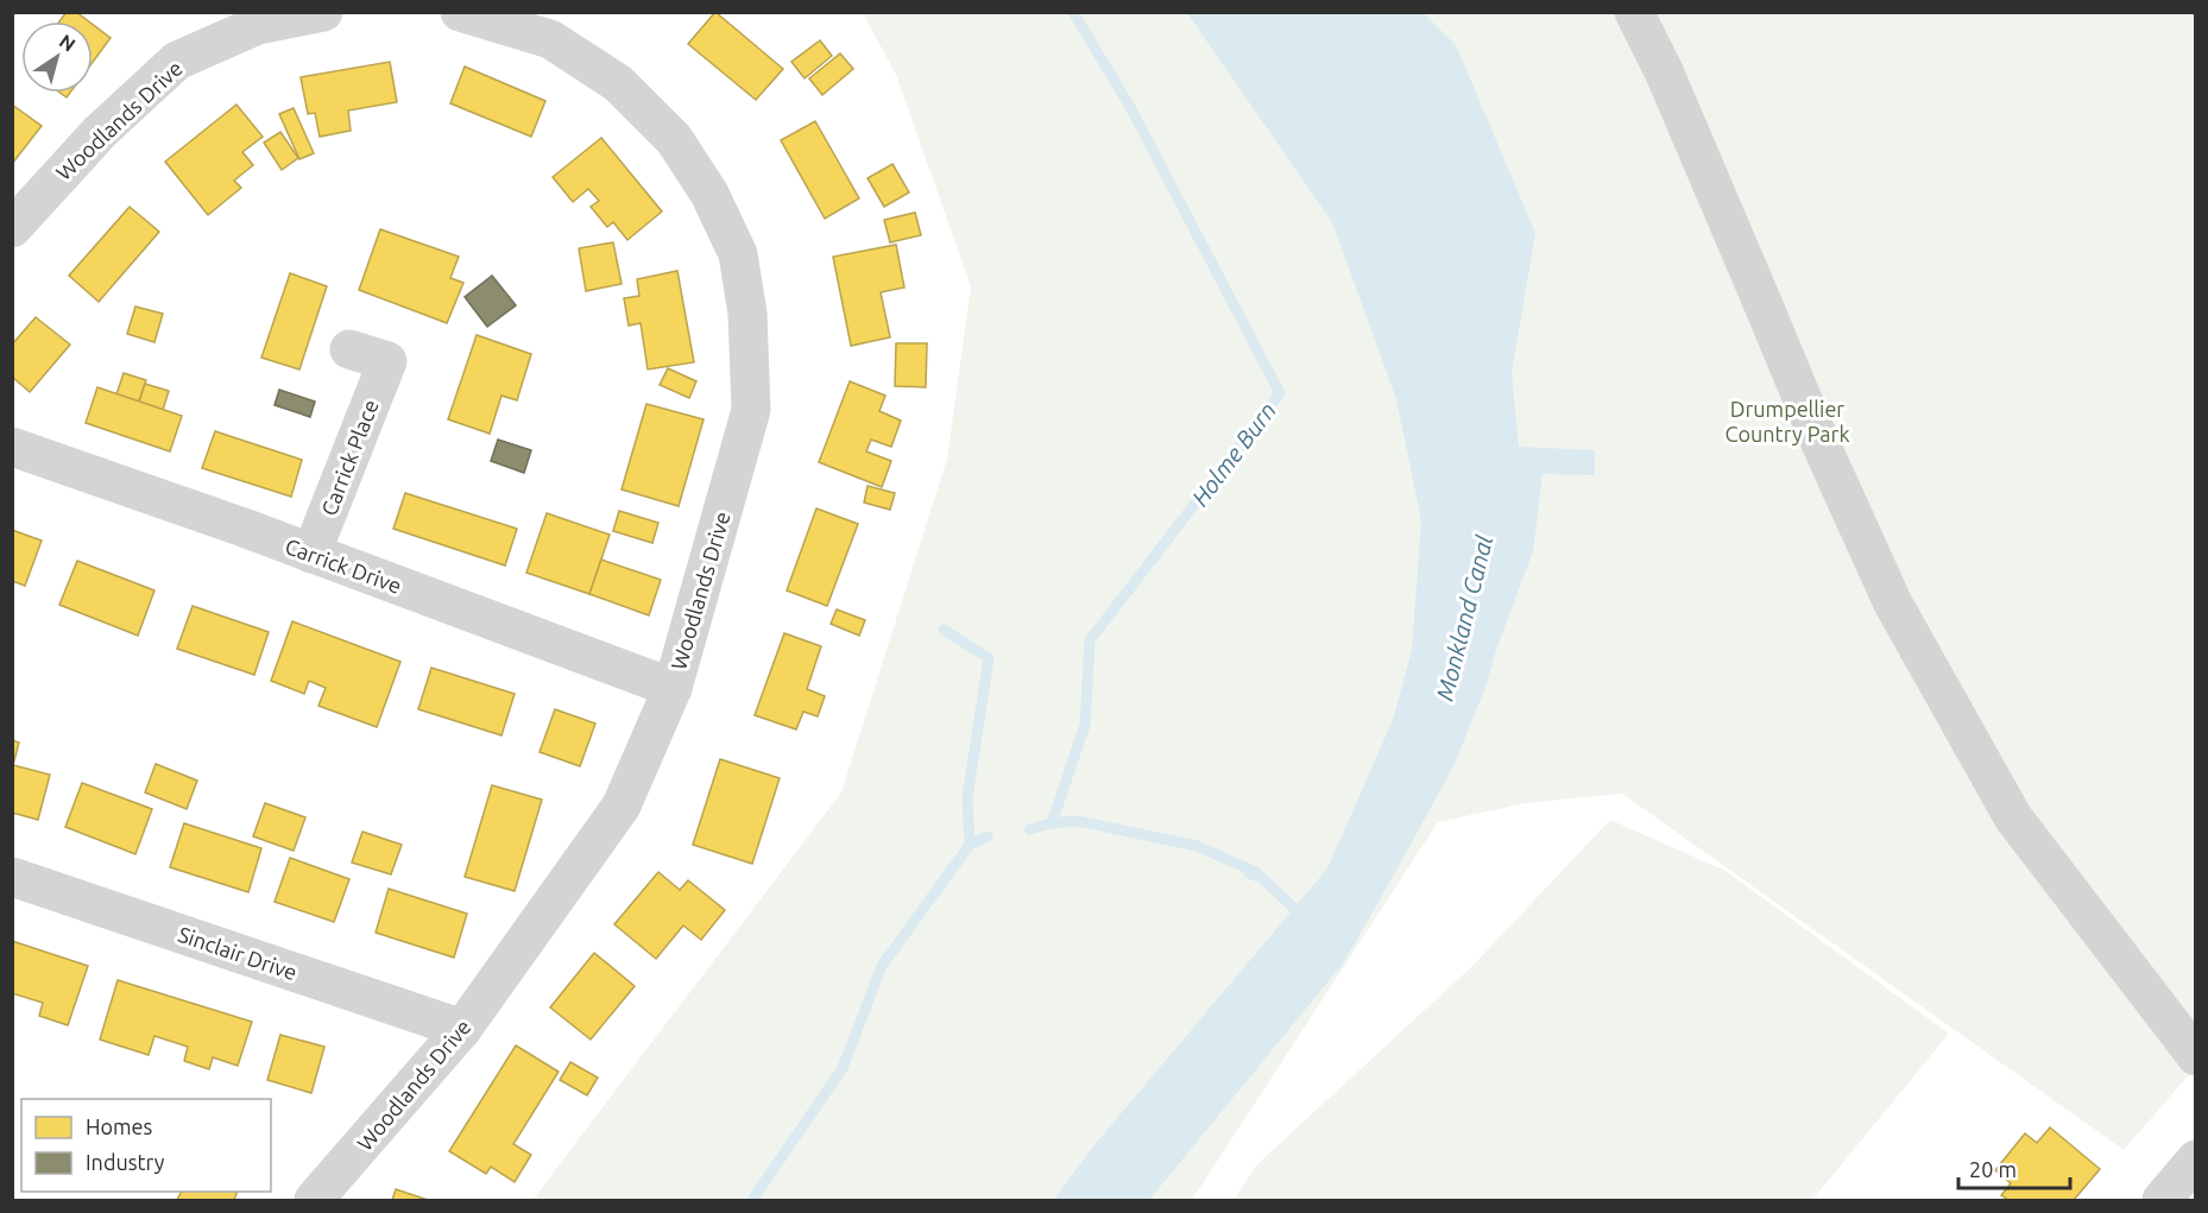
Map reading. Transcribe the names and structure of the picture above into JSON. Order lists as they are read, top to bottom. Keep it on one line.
{"streets":{"street":["Woodlands Drive","Carrick Place","Carrick Drive","Sinclair Drive"]},"crossings":[["Woodlands Drive","Carrick Drive"],["Woodlands Drive","Sinclair Drive"],["Carrick Place","Carrick Drive"]],"water":["Holme Burn","Monkland Canal"],"parks":["Drumpellier Country Park"],"legend":["Homes","Industry"],"scale_bar":"20 m","north":"top right"}
